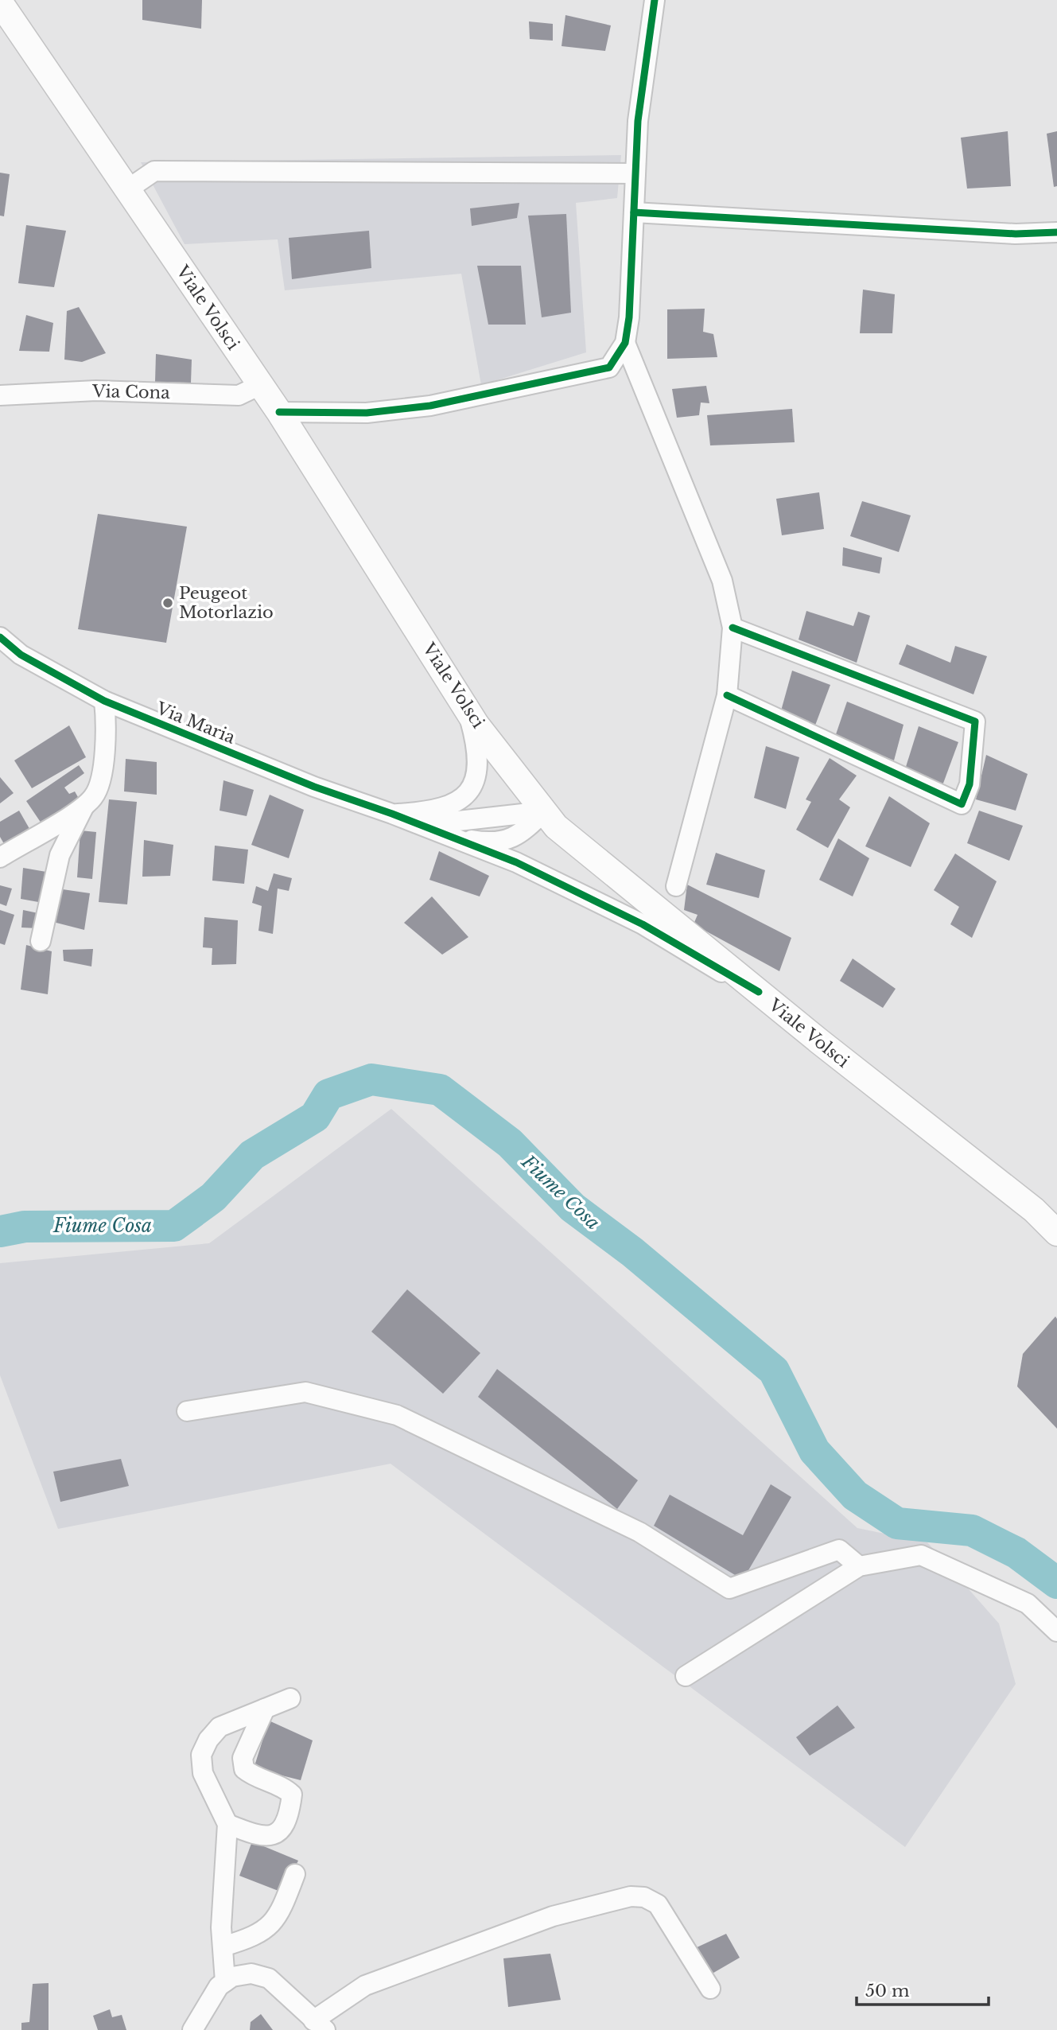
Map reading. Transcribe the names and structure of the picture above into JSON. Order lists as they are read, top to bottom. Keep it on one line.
{"streets":{"main road":["Viale Volsci"],"street":["Via Cona","Via Maria"]},"crossings":[["Viale Volsci","Via Cona"]],"water":["Fiume Cosa"],"places":["Peugeot Motorlazio"],"scale_bar":"50 m"}
